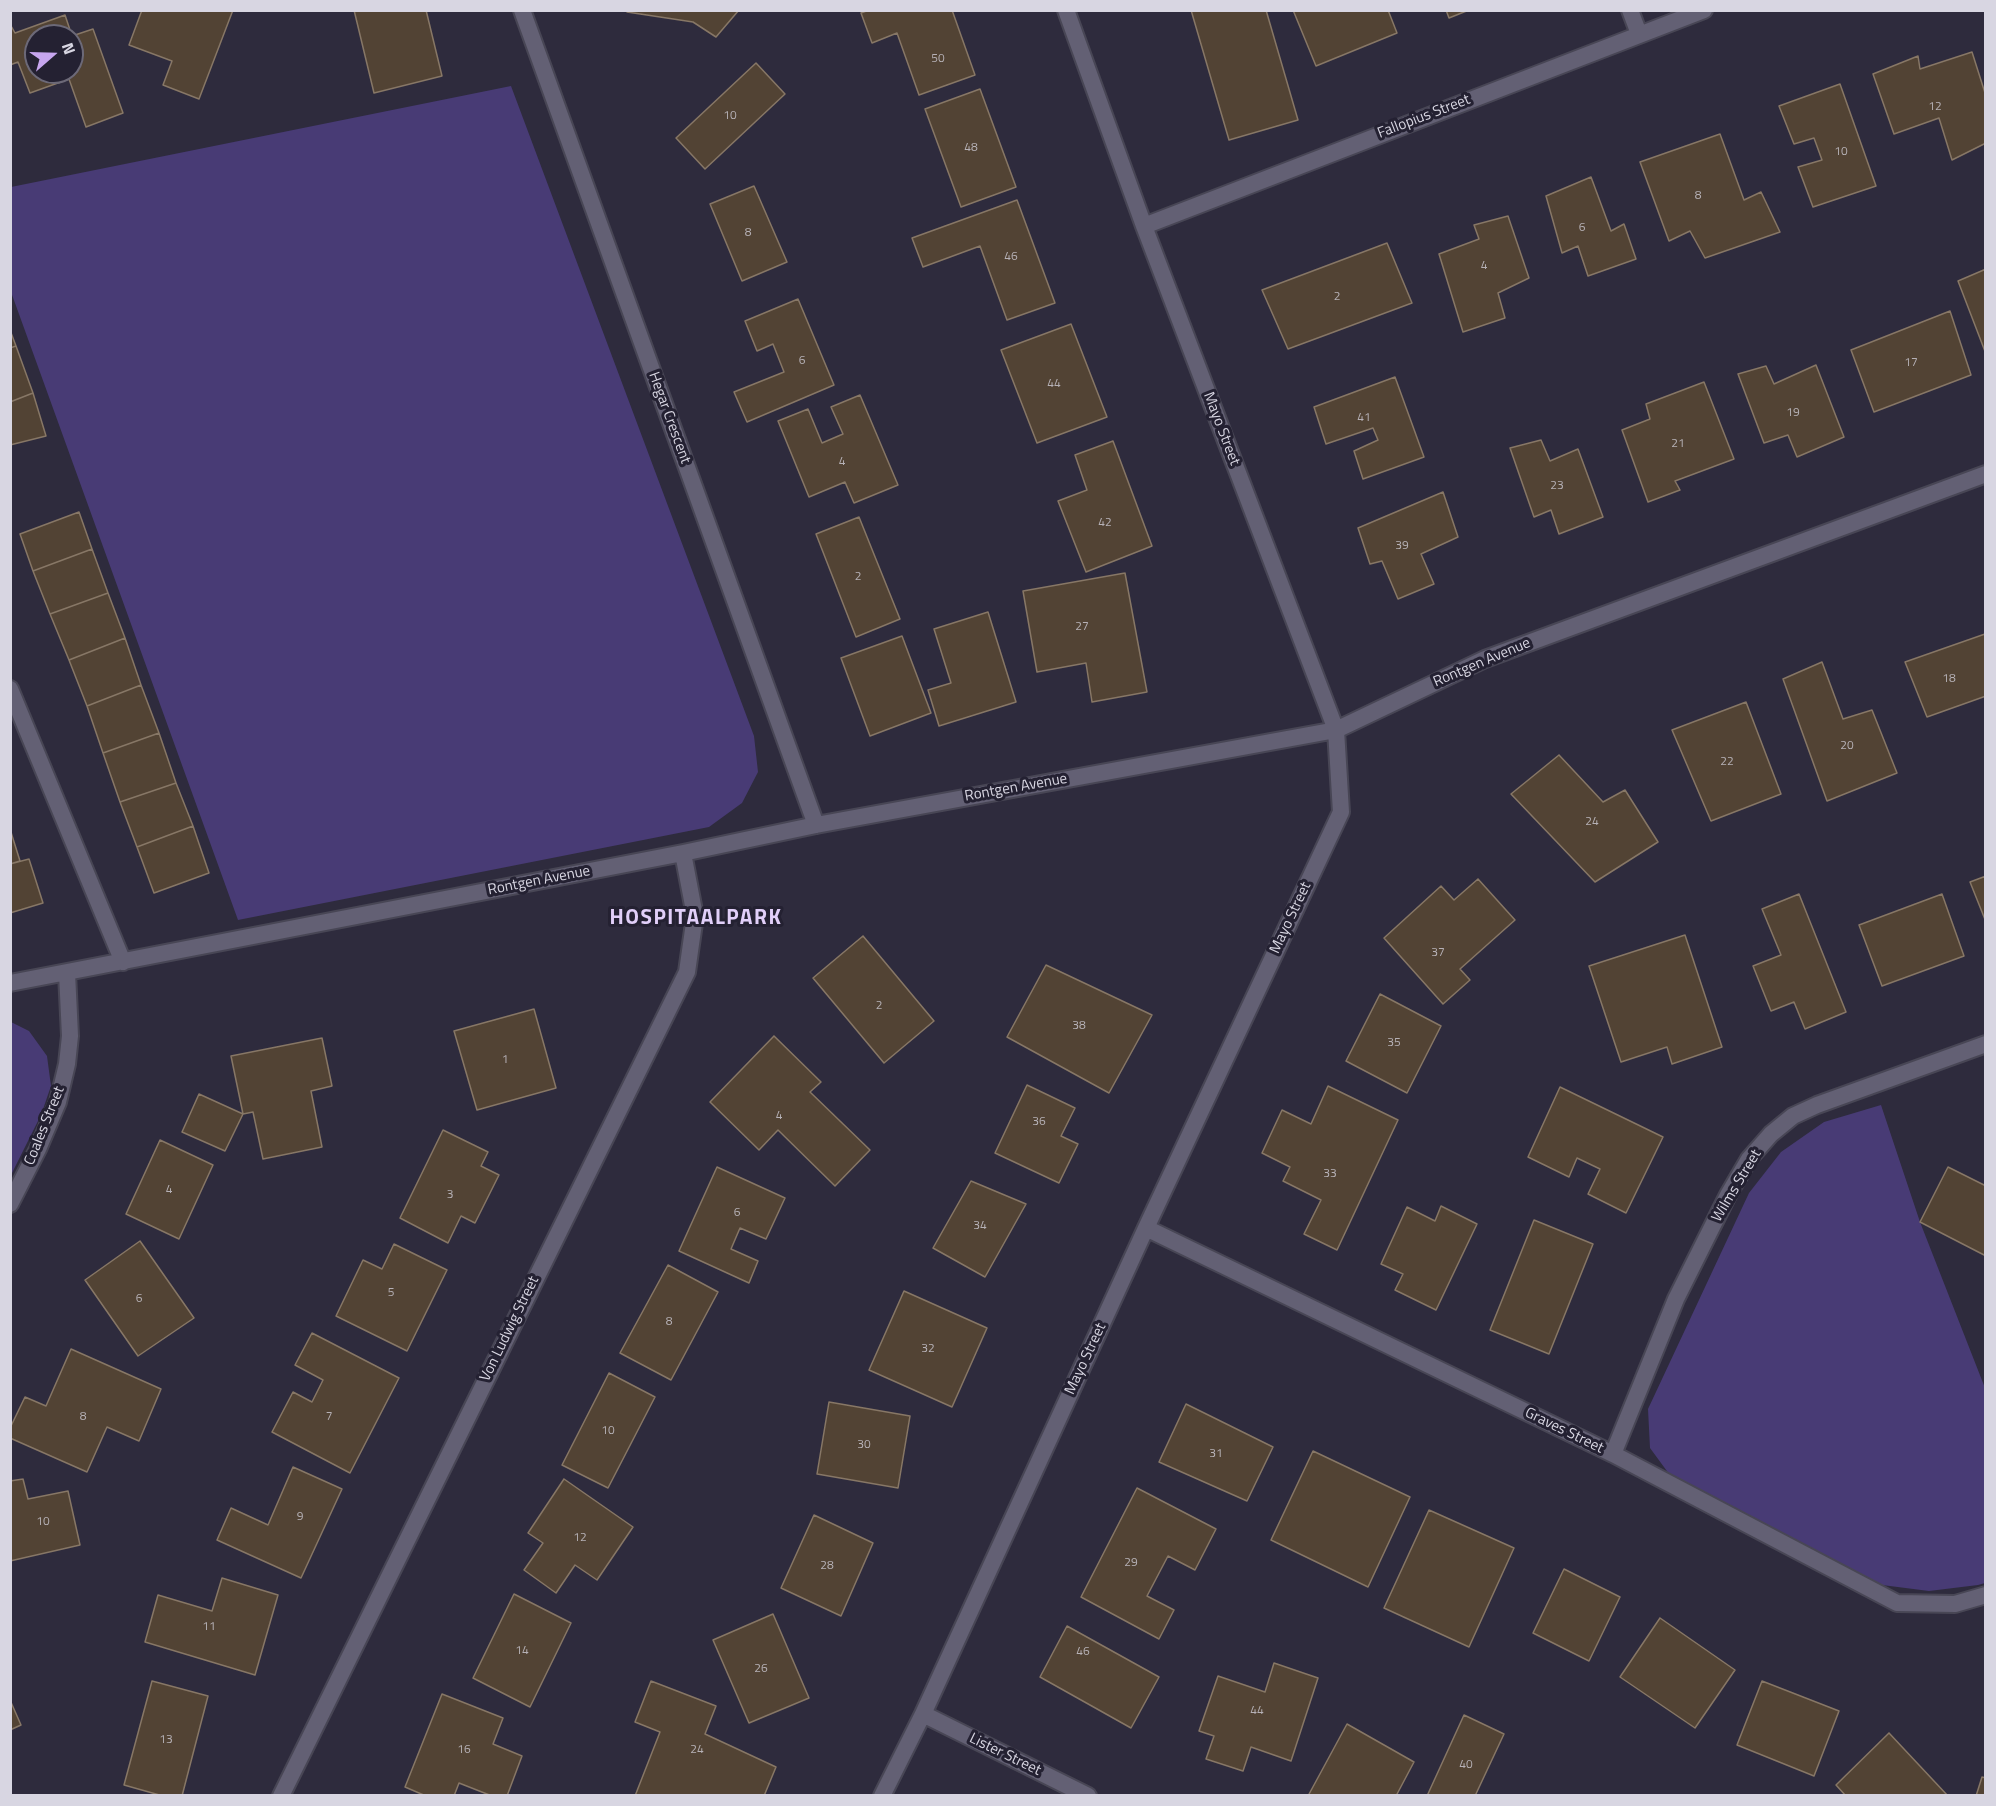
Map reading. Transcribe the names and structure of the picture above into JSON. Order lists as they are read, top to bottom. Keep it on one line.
{"streets":{"street":["Fallopius Street","Hegar Crescent","Mayo Street","Rontgen Avenue","Coales Street","Wilms Street","Von Ludwig Street","Graves Street","Lister Street"]},"crossings":[["Fallopius Street","Mayo Street"],["Hegar Crescent","Rontgen Avenue"],["Mayo Street","Rontgen Avenue"],["Mayo Street","Graves Street"],["Mayo Street","Lister Street"],["Rontgen Avenue","Coales Street"],["Rontgen Avenue","Von Ludwig Street"],["Wilms Street","Graves Street"]],"districts":["HOSPITAALPARK"],"house_numbers":["50","12","10","48","10","8","6","8","46","4","2","6","17","44","19","41","21","4","23","42","39","2","27","18","20","22","24","37","2","38","35","1","4","36","33","4","3","6","34","5","6","8","32","8","7","10","30","31","9","10","12","29","28","11","14","46","26","44","13","16","24","40"],"north":"right"}
